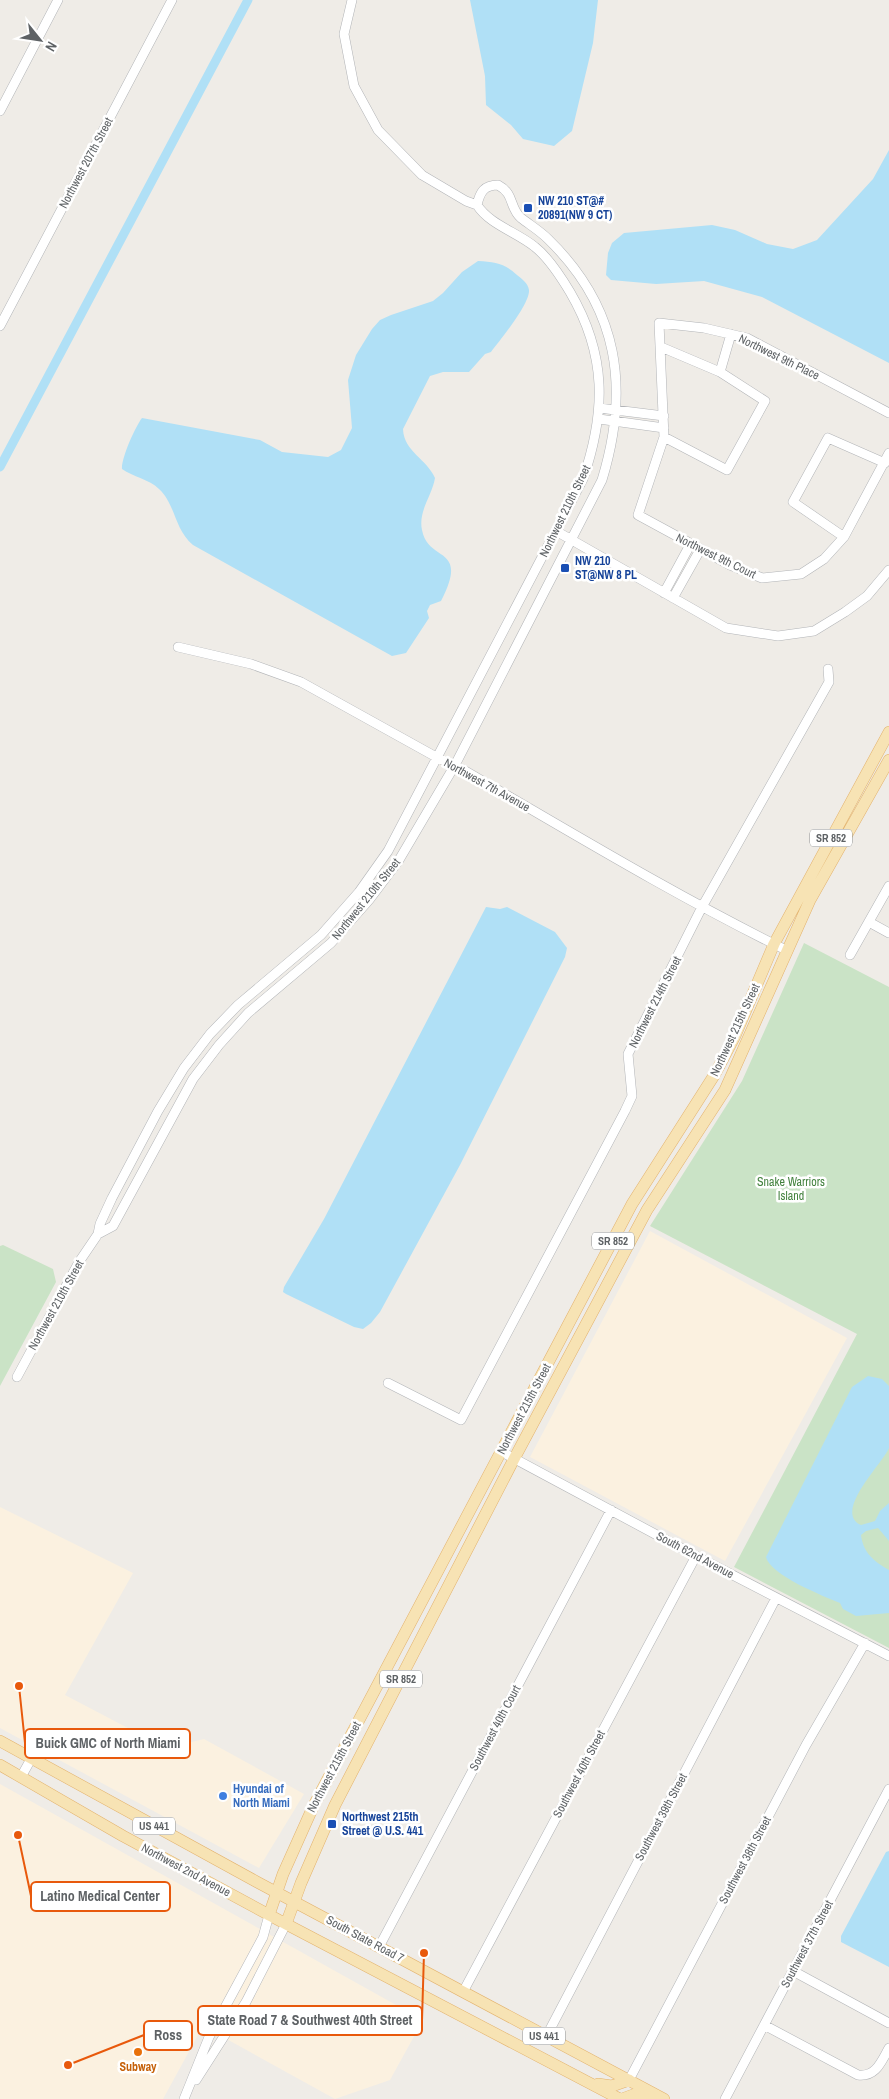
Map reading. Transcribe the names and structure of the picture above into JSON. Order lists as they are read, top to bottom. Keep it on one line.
{"streets":{"main road":["SR 852","Northwest 215th Street","US 441","Northwest 2nd Avenue","South State Road 7"],"street":["Northwest 207th Street","Northwest 9th Place","Northwest 210th Street","Northwest 9th Court","Northwest 7th Avenue","Northwest 214th Street","South 62nd Avenue","Southwest 40th Court","Southwest 40th Street","Southwest 39th Street","Southwest 38th Street","Southwest 37th Street"]},"crossings":[["Northwest 210th Street","Northwest 7th Avenue"],["Northwest 7th Avenue","Northwest 214th Street"],["Northwest 7th Avenue","Northwest 215th Street"],["Northwest 215th Street","South 62nd Avenue"],["Northwest 215th Street","Northwest 2nd Avenue"],["Northwest 215th Street","South State Road 7"],["South 62nd Avenue","Southwest 40th Court"],["South 62nd Avenue","Southwest 40th Street"],["South 62nd Avenue","Southwest 39th Street"],["South 62nd Avenue","Southwest 38th Street"],["Southwest 40th Court","South State Road 7"],["Southwest 40th Street","South State Road 7"],["Southwest 39th Street","South State Road 7"],["Southwest 38th Street","South State Road 7"],["Northwest 2nd Avenue","South State Road 7"]],"parks":["Snake Warriors Island"],"places":{"transit":["NW 210 ST@# 20891(NW 9 CT)","NW 210 ST@NW 8 PL","Northwest 215th Street @ U.S. 441"],"other":["Buick GMC of North Miami","Hyundai of North Miami","Latino Medical Center","State Road 7 & Southwest 40th Street","Subway","Ross"]},"north":"bottom right"}
